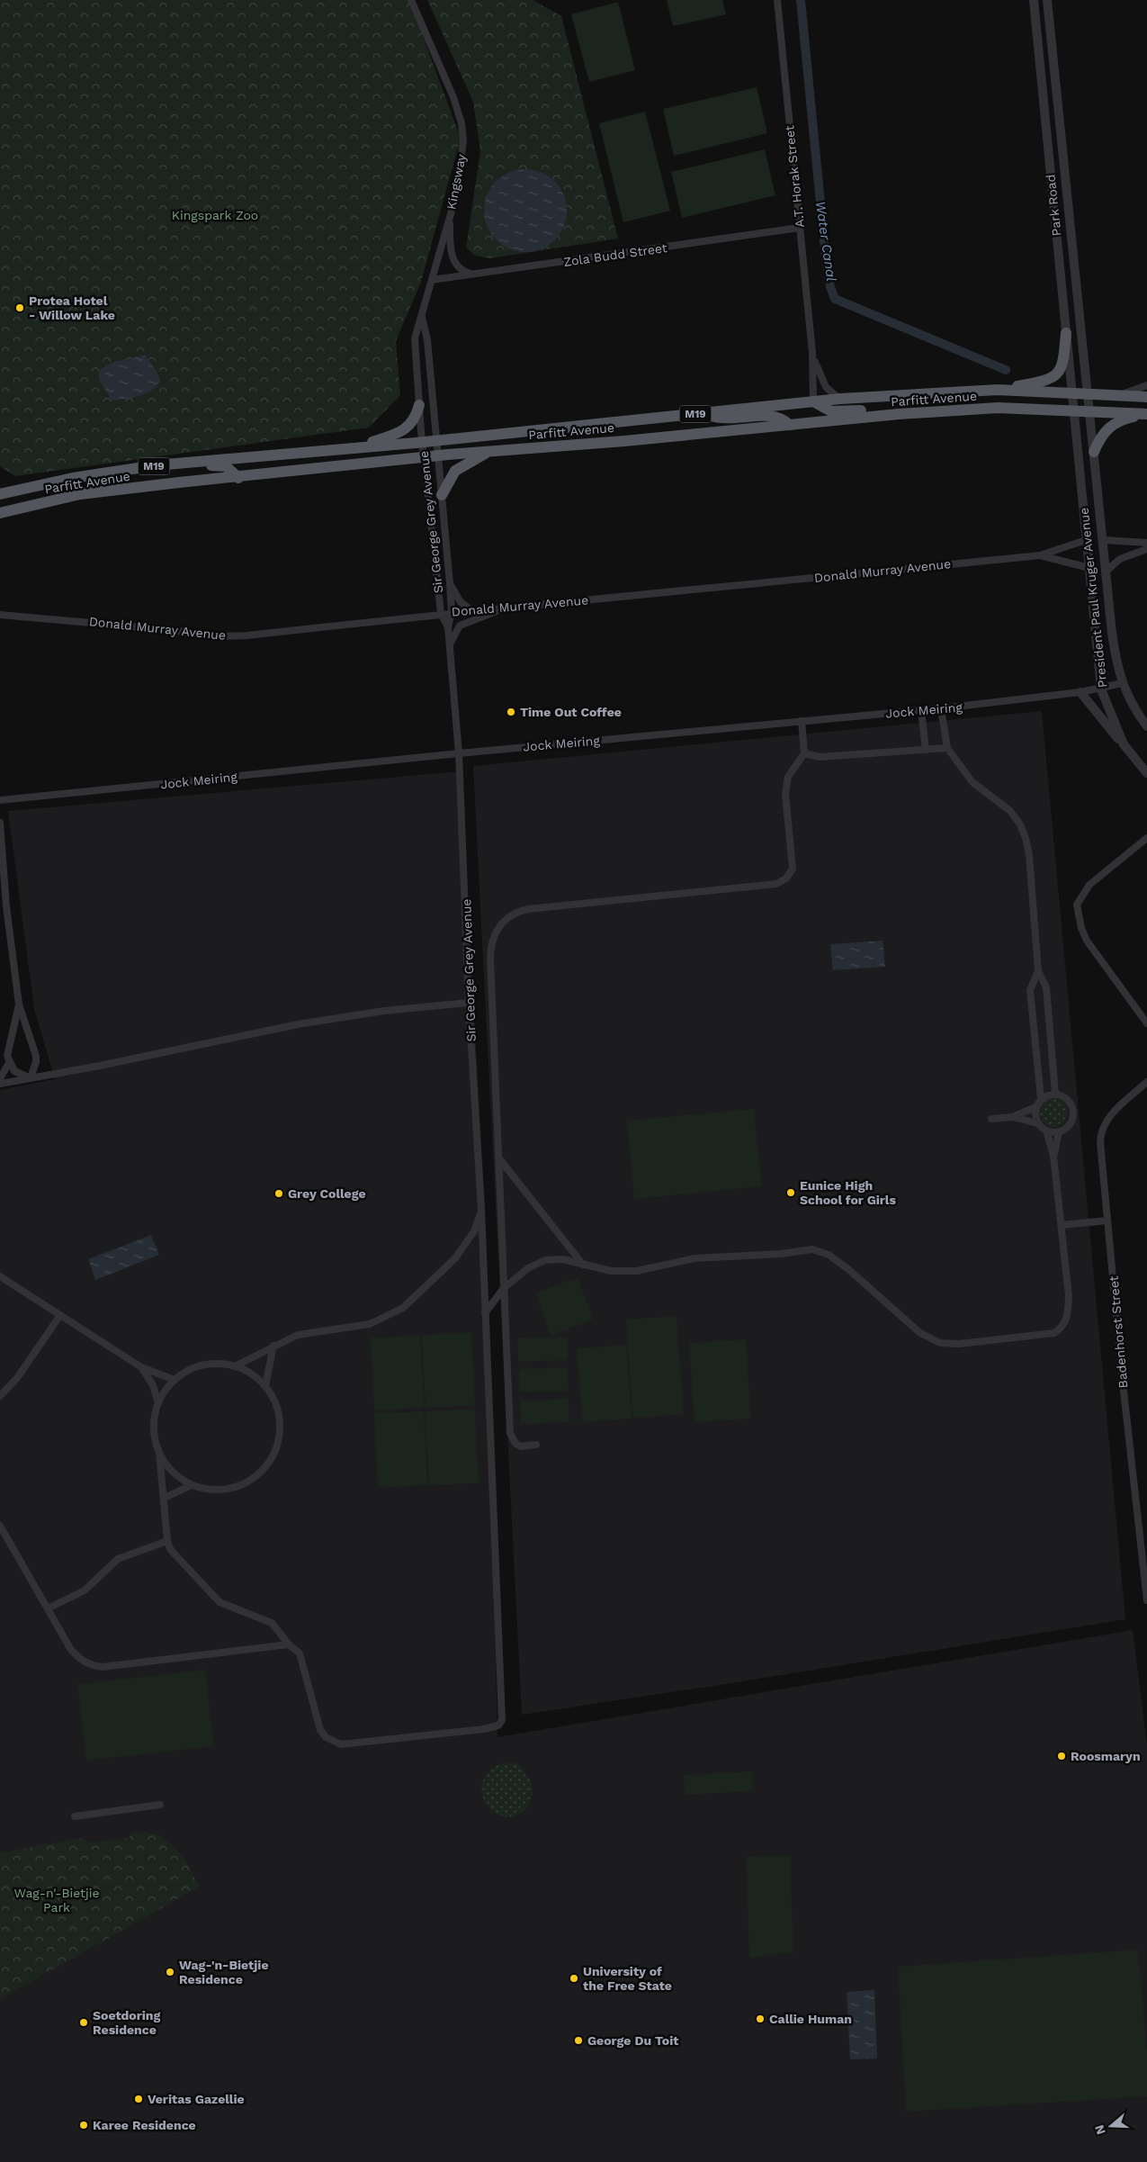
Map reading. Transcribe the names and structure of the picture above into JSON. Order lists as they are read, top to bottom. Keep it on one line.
{"streets":{"highway":["Parfitt Avenue","M19"],"street":["A.T. Horak Street","Kingsway","Park Road","Zola Budd Street","Sir George Grey Avenue","Donald Murray Avenue","President Paul Kruger Avenue","Jock Meiring","Badenhorst Street"]},"crossings":[["A.T. Horak Street","Zola Budd Street"],["A.T. Horak Street","Parfitt Avenue"],["Kingsway","Zola Budd Street"],["Kingsway","Parfitt Avenue"],["Kingsway","Sir George Grey Avenue"],["Park Road","Parfitt Avenue"],["Park Road","President Paul Kruger Avenue"],["Parfitt Avenue","Sir George Grey Avenue"],["Parfitt Avenue","President Paul Kruger Avenue"],["Sir George Grey Avenue","Donald Murray Avenue"],["Sir George Grey Avenue","Jock Meiring"],["Donald Murray Avenue","President Paul Kruger Avenue"],["President Paul Kruger Avenue","Jock Meiring"]],"water":["Water Canal"],"parks":["Kingspark Zoo","Wag-n'-Bietjie Park"],"places":["Protea Hotel - Willow Lake","Time Out Coffee","Eunice High School for Girls","Grey College","Roosmaryn","Wag-'n-Bietjie Residence","University of the Free State","Callie Human","Soetdoring Residence","George Du Toit","Veritas Gazellie","Karee Residence"],"north":"left"}
